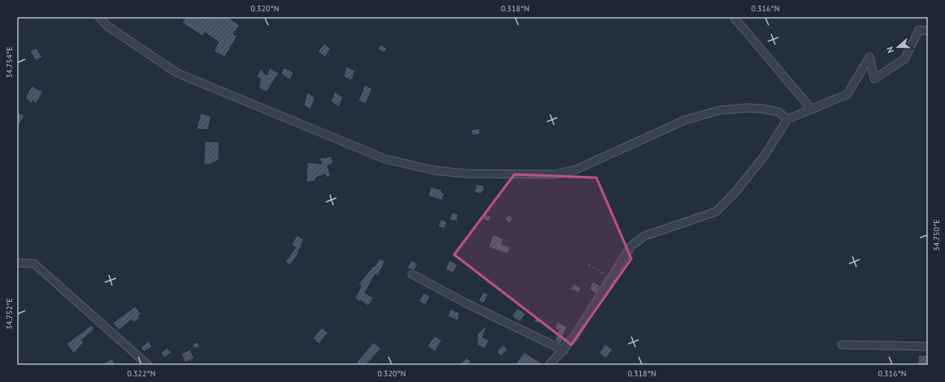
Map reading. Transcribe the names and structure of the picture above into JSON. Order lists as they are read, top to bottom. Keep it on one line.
{"north":"left","coordinates":["0.320°N","0.318°N","0.316°N","34.754°E","34.750°E","34.752°E","0.322°N"]}
